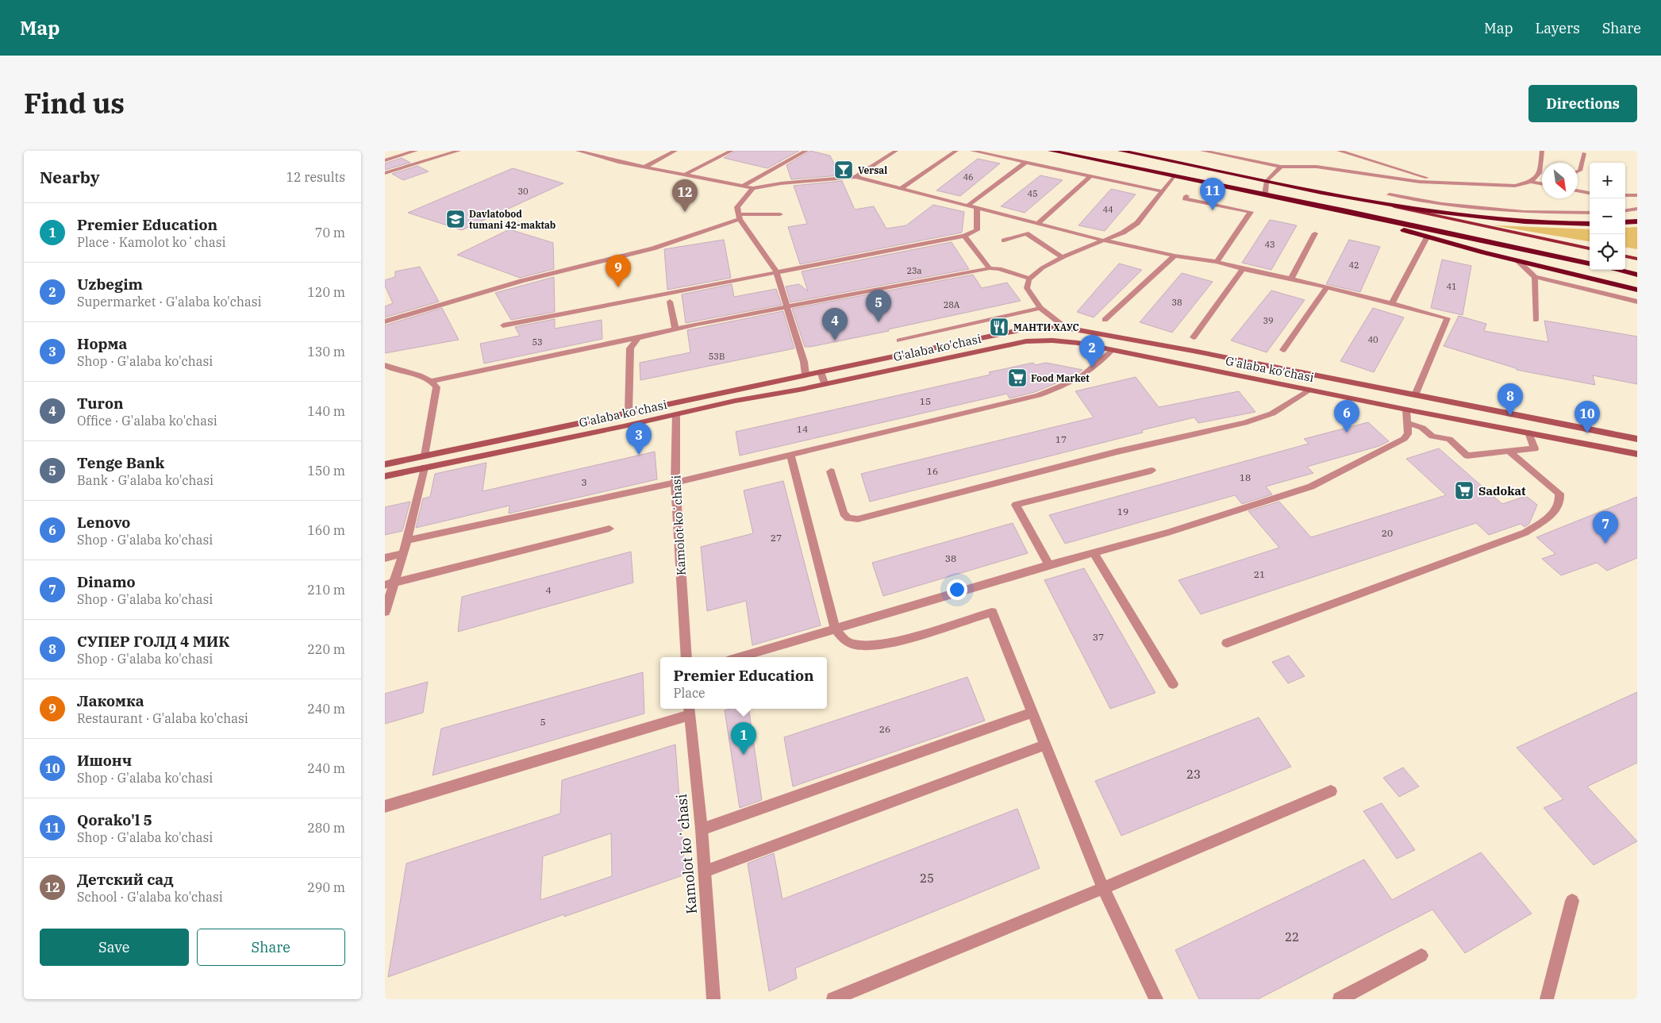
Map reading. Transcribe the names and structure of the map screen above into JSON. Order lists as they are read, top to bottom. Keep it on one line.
{"streets":{"main road":["G'alaba ko'chasi"],"street":["Kamolot koʻchasi"]},"crossings":[["G'alaba ko'chasi","Kamolot koʻchasi"]],"places":{"bar":["Versal"],"school or university":["Davlatobod tumani 42-maktab"],"restaurant":["МАНТИ ХАУС"],"supermarket":["Food Market","Sadokat"]},"house_numbers":["46","30","45","44","43","42","23а","41","38","28A","39","40","53","53B","15","14","17","16","18","3","19","20","27","38","21","4","37","5","26","23","25","22"],"north":"bottom right","page":{"header":"Map","nav":["Map","Layers","Share"],"title":"Find us","buttons":["Directions",["Save","Share"]],"heading":["Nearby","12 results"],"map_buttons":["+","−"],"pins":["11","12","9","5","4","2","8","6","10","3","7","1"],"list":[{"mark":"1","name":"Premier Education","note":"Place · Kamolot koʻchasi","value":"70 m"},{"mark":"2","name":"Uzbegim","note":"Supermarket · G'alaba ko'chasi","value":"120 m"},{"mark":"3","name":"Норма","note":"Shop · G'alaba ko'chasi","value":"130 m"},{"mark":"4","name":"Turon","note":"Office · G'alaba ko'chasi","value":"140 m"},{"mark":"5","name":"Tenge Bank","note":"Bank · G'alaba ko'chasi","value":"150 m"},{"mark":"6","name":"Lenovo","note":"Shop · G'alaba ko'chasi","value":"160 m"},{"mark":"7","name":"Dinamo","note":"Shop · G'alaba ko'chasi","value":"210 m"},{"mark":"8","name":"СУПЕР ГОЛД 4 МИК","note":"Shop · G'alaba ko'chasi","value":"220 m"},{"mark":"9","name":"Лакомка","note":"Restaurant · G'alaba ko'chasi","value":"240 m"},{"mark":"10","name":"Ишонч","note":"Shop · G'alaba ko'chasi","value":"240 m"},{"mark":"11","name":"Qorako'l 5","note":"Shop · G'alaba ko'chasi","value":"280 m"},{"mark":"12","name":"Детский сад","note":"School · G'alaba ko'chasi","value":"290 m"}],"popup":["Premier Education","Place"]}}
